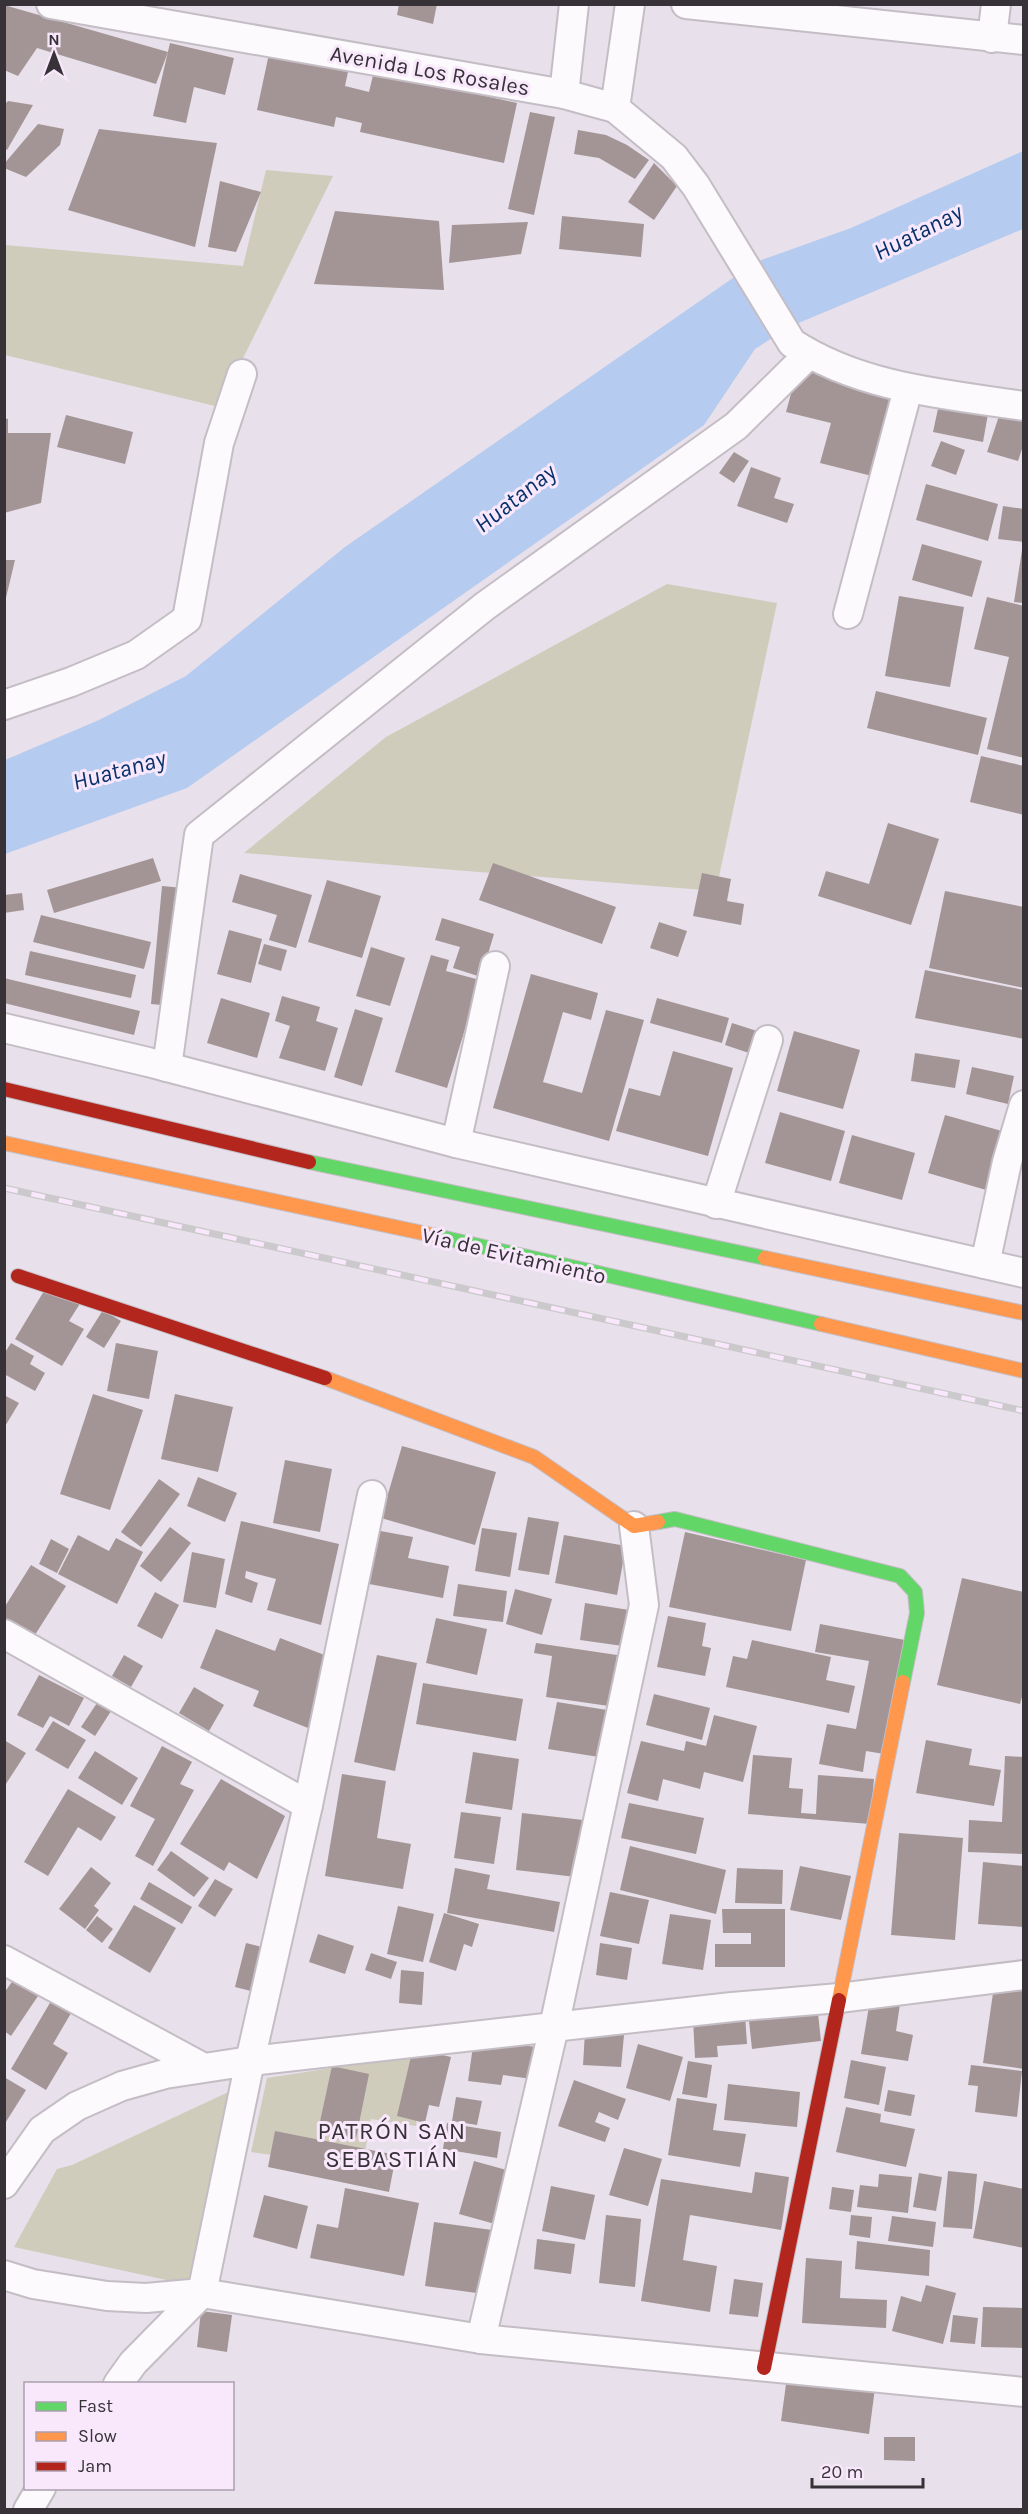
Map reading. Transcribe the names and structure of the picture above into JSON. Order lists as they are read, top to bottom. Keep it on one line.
{"streets":{"main road":["Vía de Evitamiento"],"street":["Avenida Los Rosales"]},"districts":["PATRÓN SAN SEBASTIÁN"],"water":["Huatanay"],"legend":["Fast","Slow","Jam"],"scale_bar":"20 m","north":"top"}
